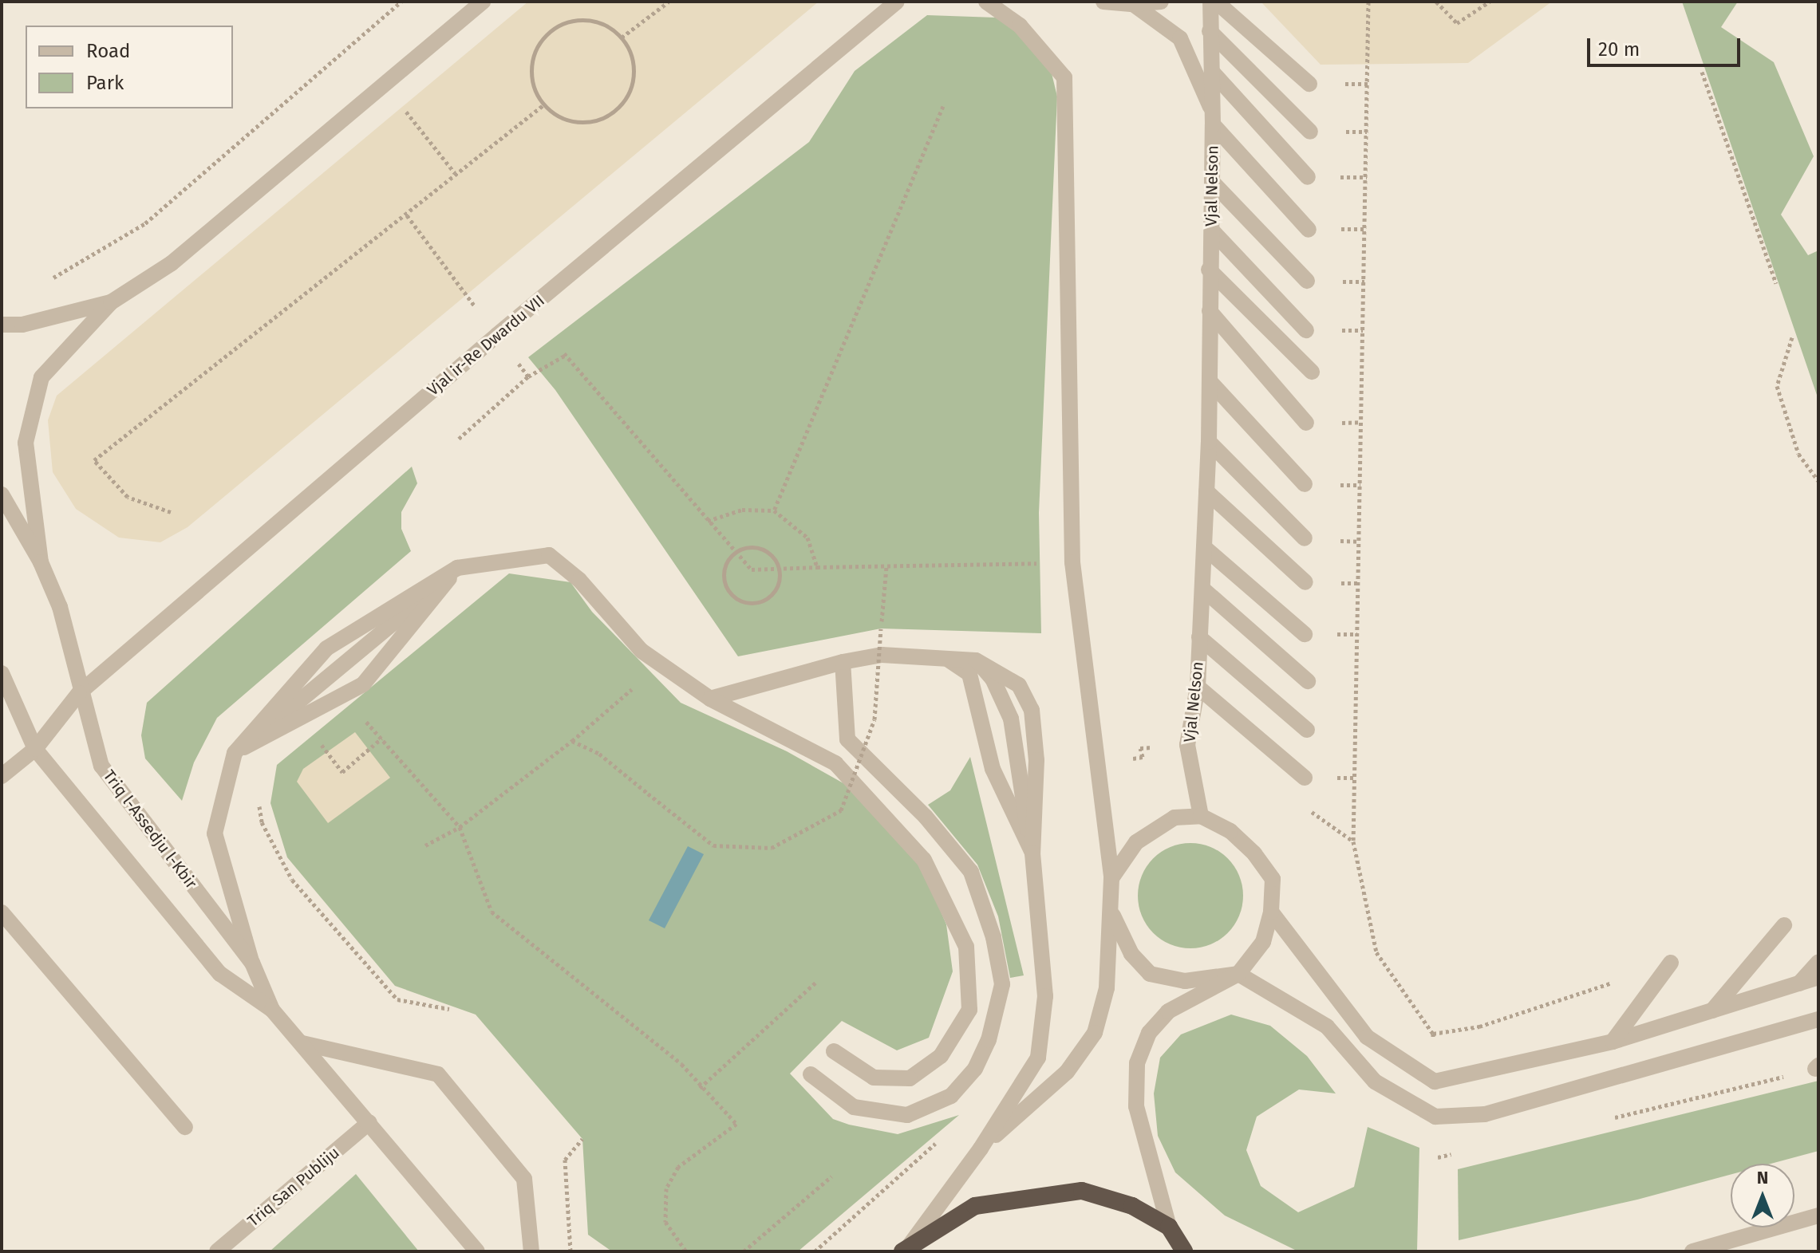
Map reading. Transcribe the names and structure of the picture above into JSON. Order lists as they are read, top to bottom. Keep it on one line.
{"streets":{"street":["Vjal Nelson","Vjal ir-Re Dwardu VII","Triq l-Assedju l-Kbir","Triq San Publiju"]},"crossings":[["Vjal ir-Re Dwardu VII","Triq l-Assedju l-Kbir"],["Triq l-Assedju l-Kbir","Triq San Publiju"]],"legend":["Road","Park"],"scale_bar":"20 m","north":"top"}
